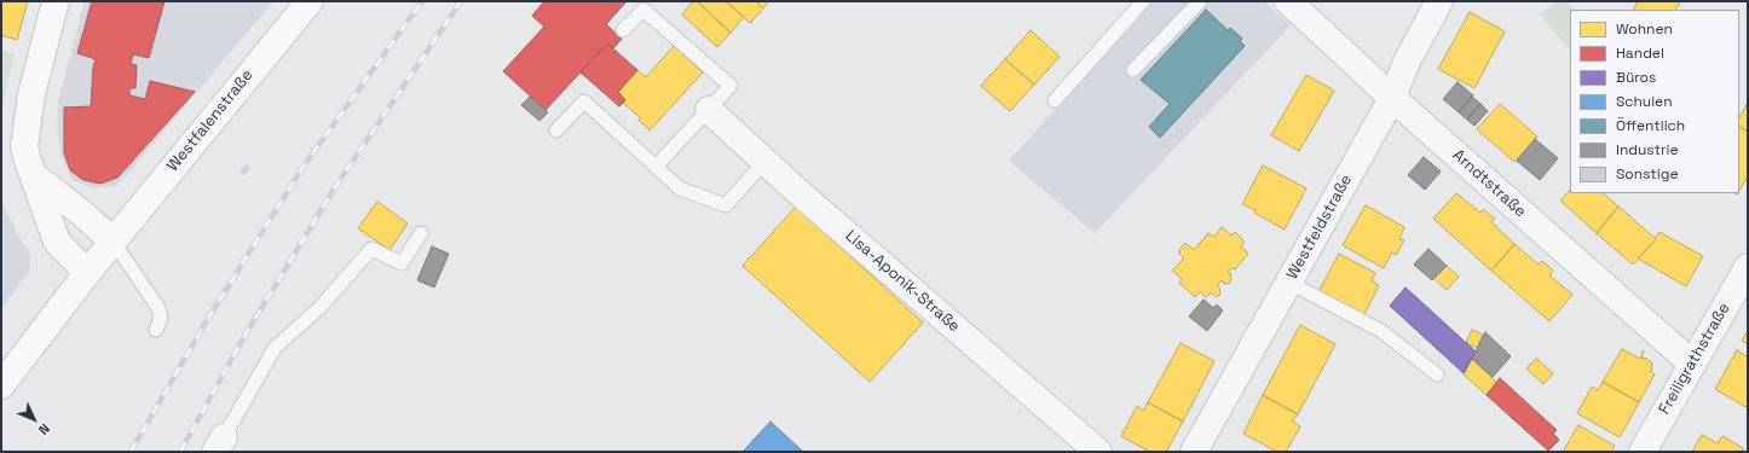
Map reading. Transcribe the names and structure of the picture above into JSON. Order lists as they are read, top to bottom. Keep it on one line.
{"streets":{"street":["Westfalenstraße","Arndtstraße","Westfeldstraße","Lisa-Aponik-Straße","Freiligrathstraße"]},"crossings":[["Arndtstraße","Westfeldstraße"],["Arndtstraße","Freiligrathstraße"]],"legend":["Wohnen","Handel","Büros","Schulen","Öffentlich","Industrie","Sonstige"],"north":"bottom right"}
